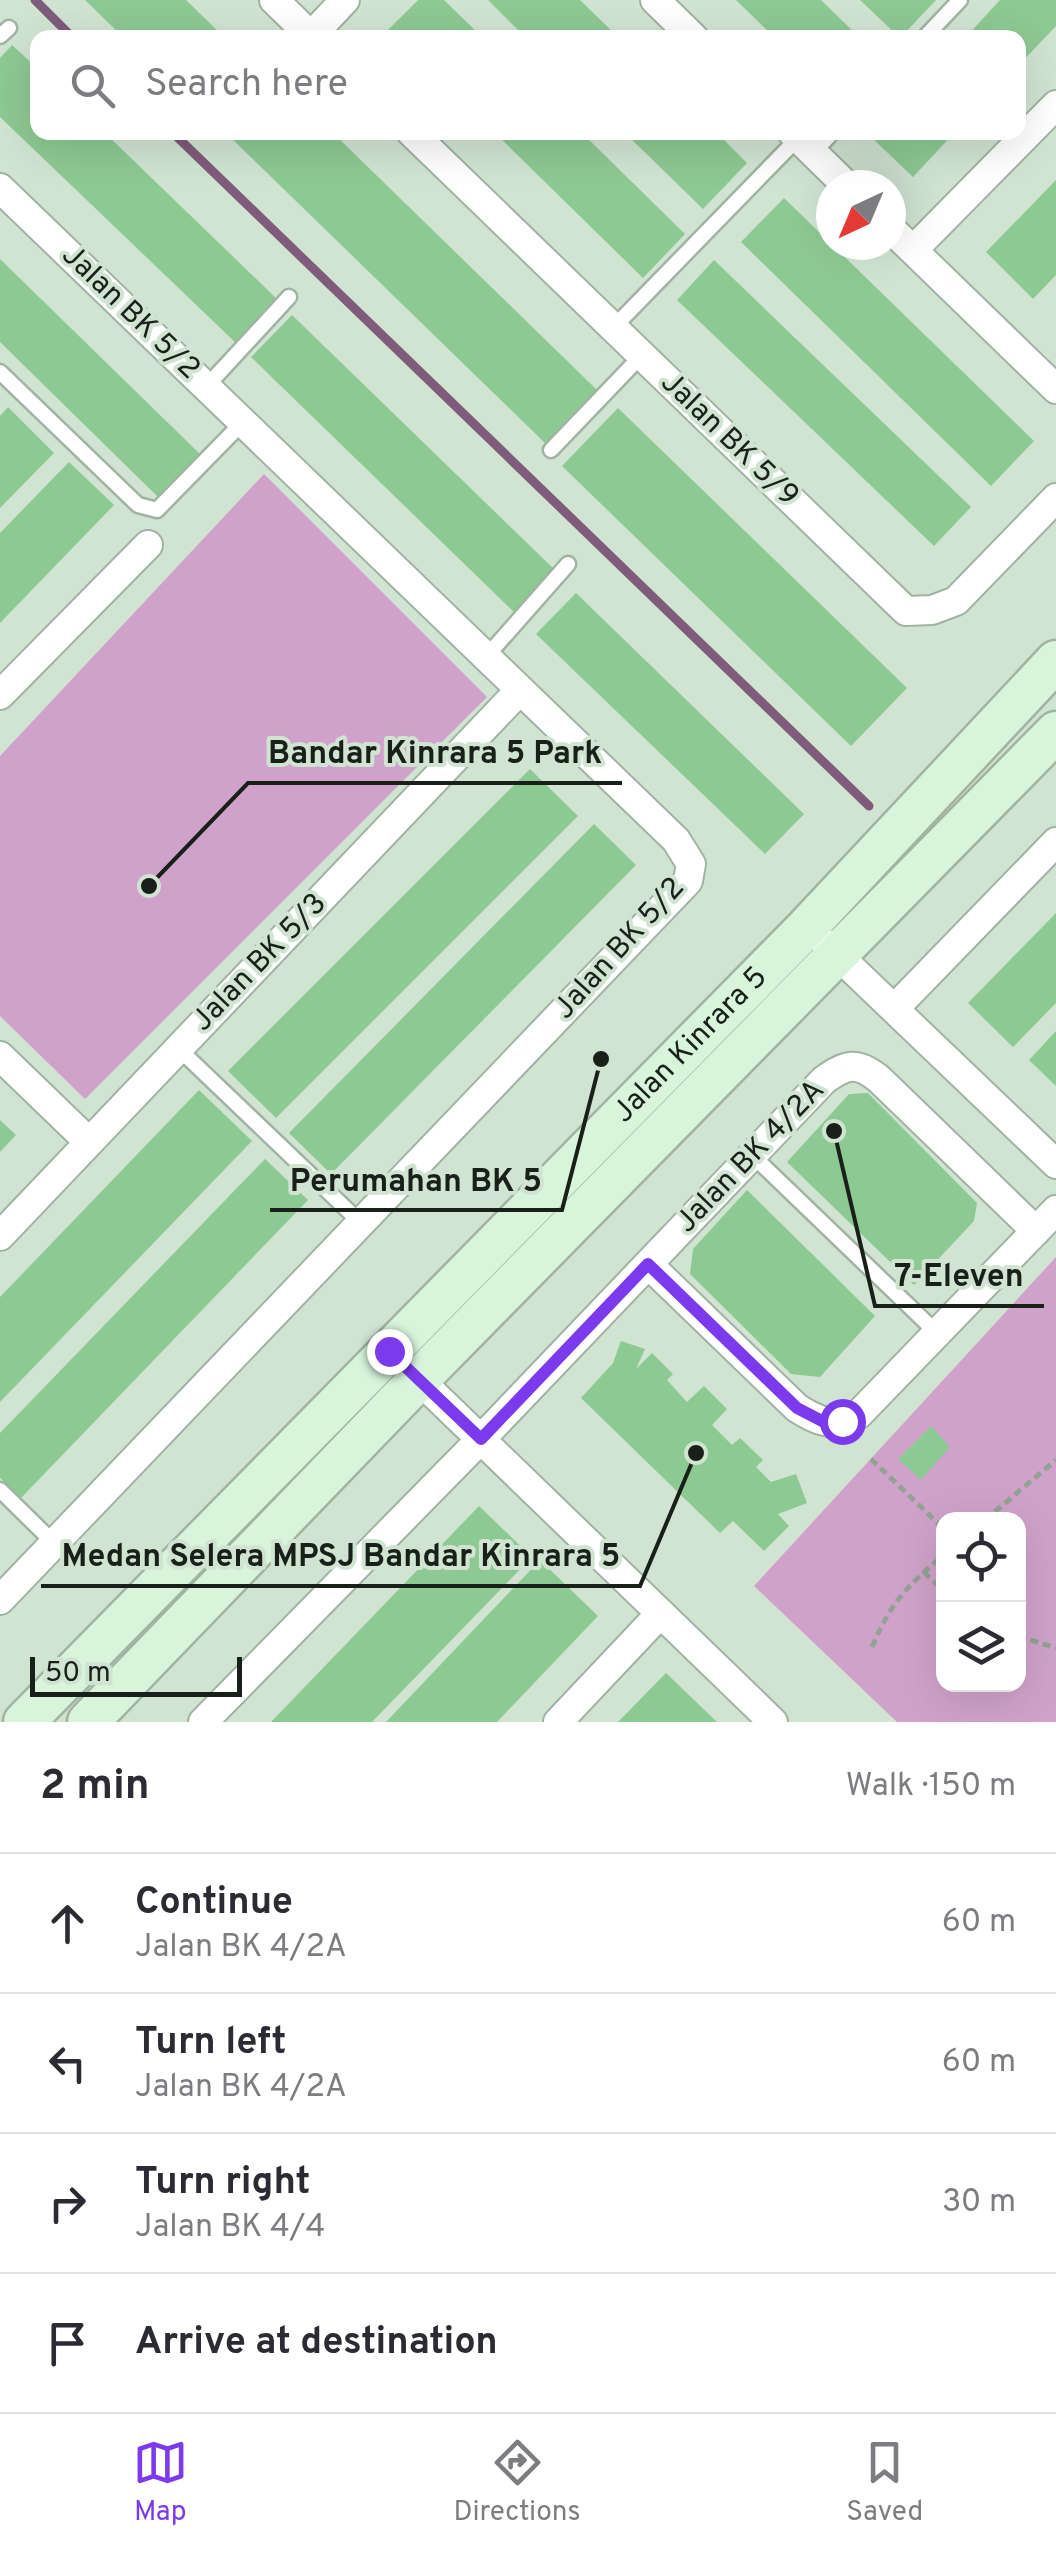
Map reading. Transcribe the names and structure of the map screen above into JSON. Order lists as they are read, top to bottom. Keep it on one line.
{"streets":{"main road":["Jalan Kinrara 5"],"street":["Jalan BK 5/2","Jalan BK 5/9","Jalan BK 5/3","Jalan BK 4/2A"]},"crossings":[["Jalan BK 5/2","Jalan BK 5/3"]],"places":["Bandar Kinrara 5 Park","Perumahan BK 5","7-Eleven","Medan Selera MPSJ Bandar Kinrara 5"],"scale_bar":"50 m","north":"bottom left","page":{"search":"Search here","scale":"50 m","heading":["2 min","Walk · 150 m"],"list":[["Continue","Jalan BK 4/2A","60 m"],["Turn left","Jalan BK 4/2A","60 m"],["Turn right","Jalan BK 4/4","30 m"],"Arrive at destination"],"nav":["Map","Directions","Saved"]}}
